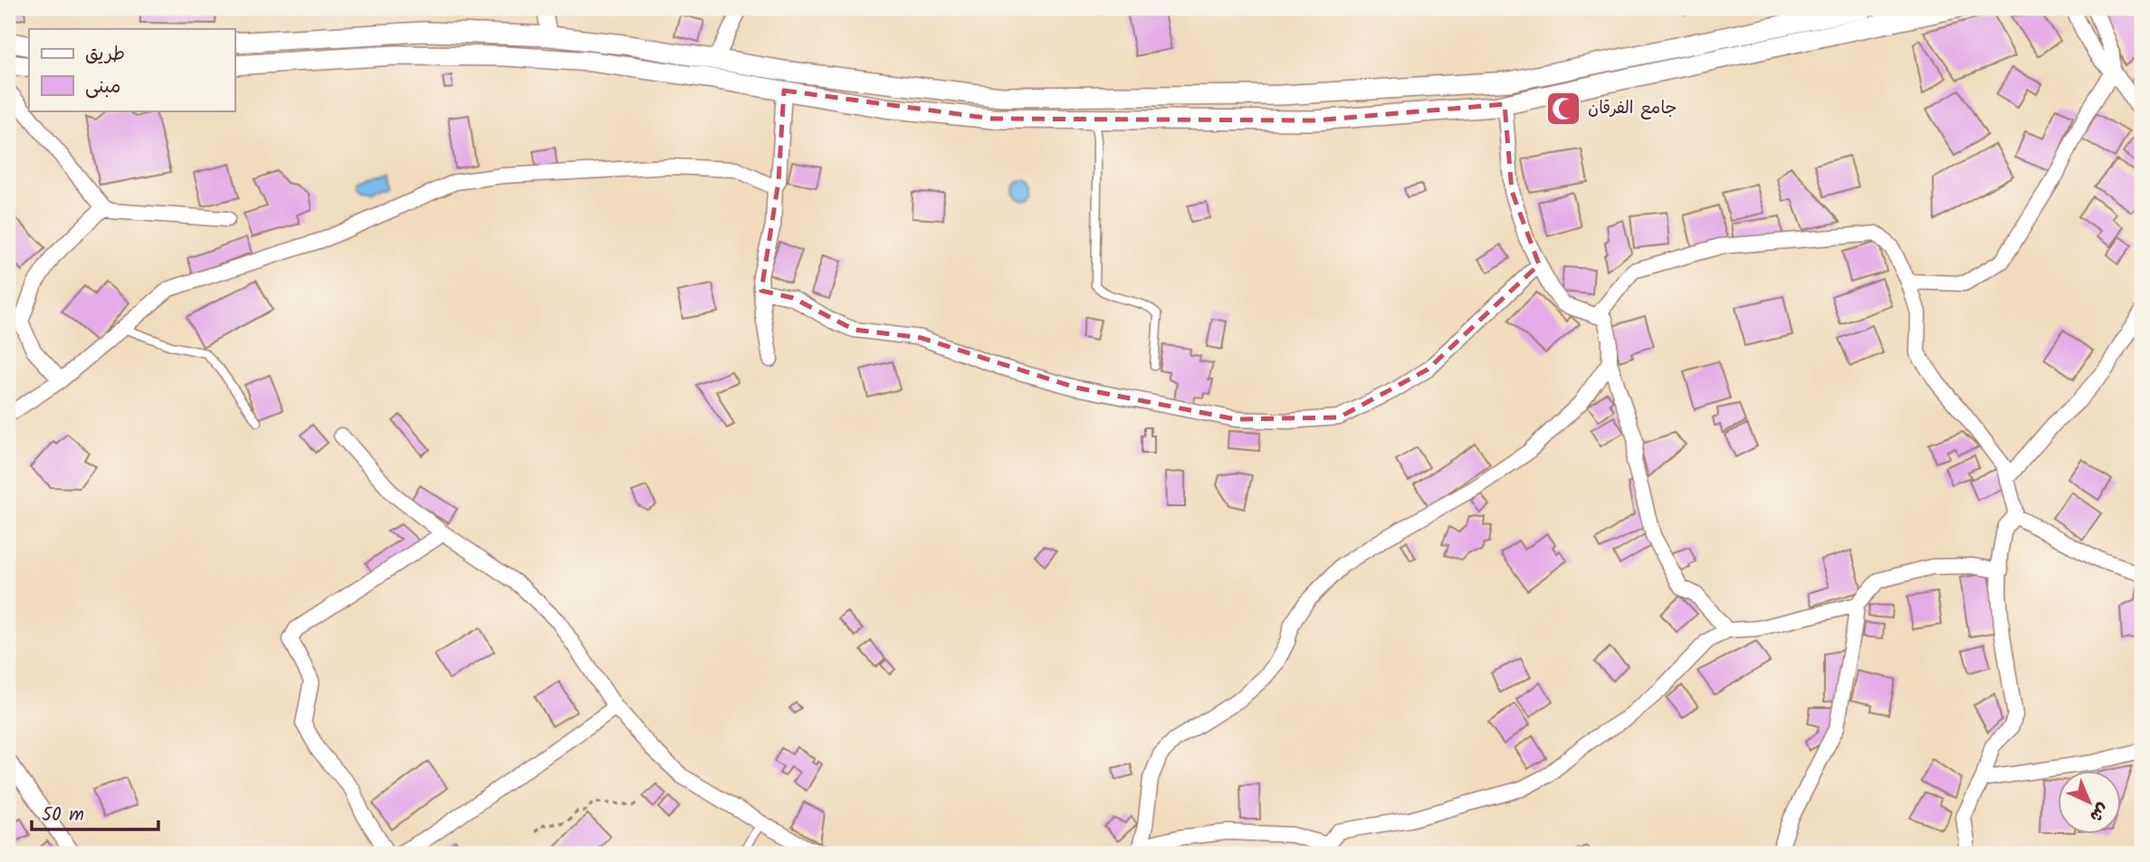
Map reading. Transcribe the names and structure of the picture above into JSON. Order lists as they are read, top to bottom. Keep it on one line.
{"places":{"mosque":["جامع الفرقان"]},"legend":["طريق","مبنى"],"scale_bar":"50 m","north":"bottom right"}
